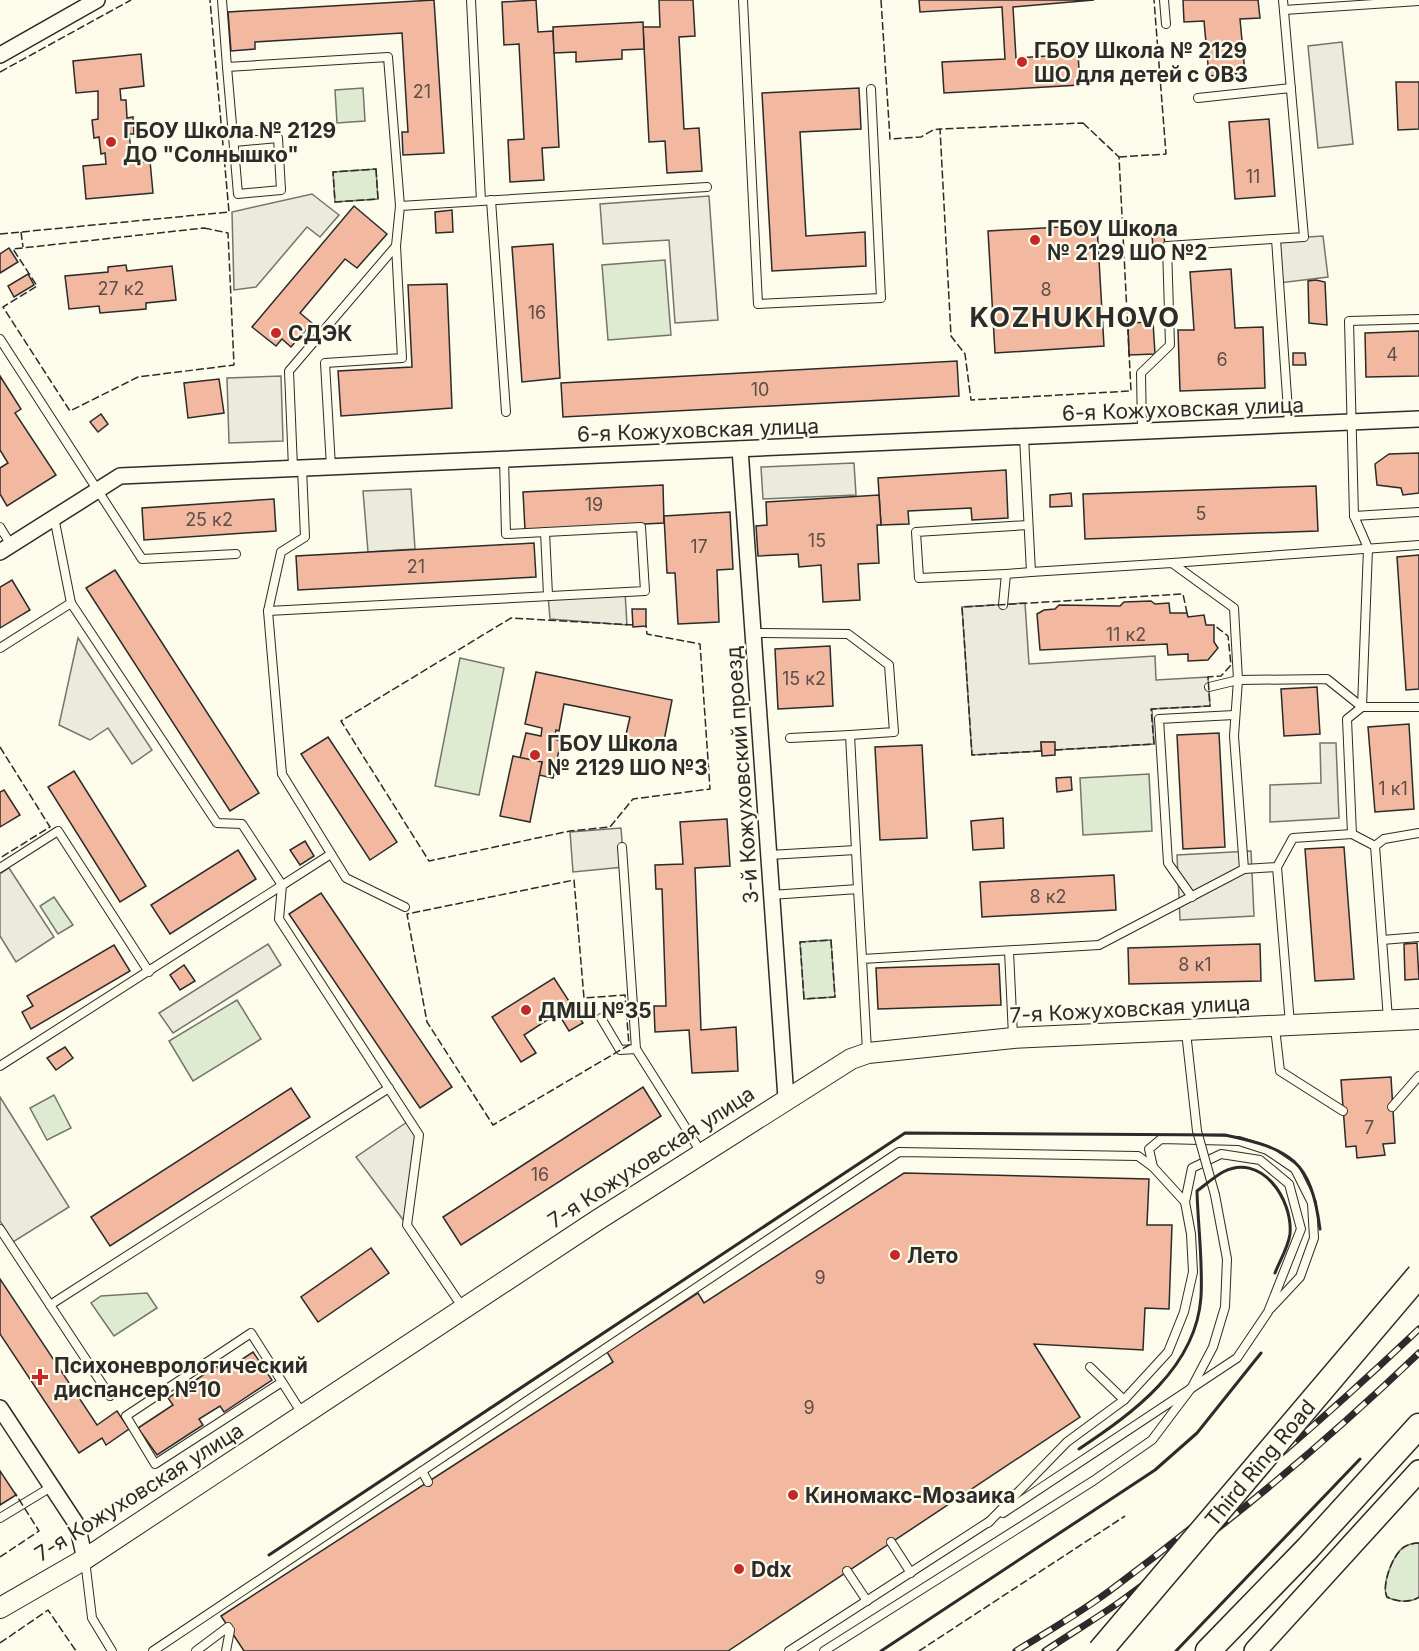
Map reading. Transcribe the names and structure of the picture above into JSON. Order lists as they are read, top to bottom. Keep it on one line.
{"streets":{"main road":["Third Ring Road"],"street":["6-я Кожуховская улица","3-й Кожуховский проезд","7-я Кожуховская улица"]},"crossings":[["6-я Кожуховская улица","3-й Кожуховский проезд"],["3-й Кожуховский проезд","7-я Кожуховская улица"]],"districts":["KOZHUKHOVO"],"places":{"other":["ГБОУ Школа № 2129 ШО для детей с ОВЗ","ГБОУ Школа № 2129 ДО \"Солнышко\"","ГБОУ Школа № 2129 ШО №2","СДЭК","ГБОУ Школа № 2129 ШО №3","ДМШ №35","Лето","Киномакс-Мозаика","Ddx"],"health":["Психоневрологический диспансер №10"]},"house_numbers":["21","11","27 к2","8","16","4","6","10","19","5","25 к2","15","17","21","11 к2","15 к2","1 к1","8 к2","8 к1","7","16","9","9"]}
